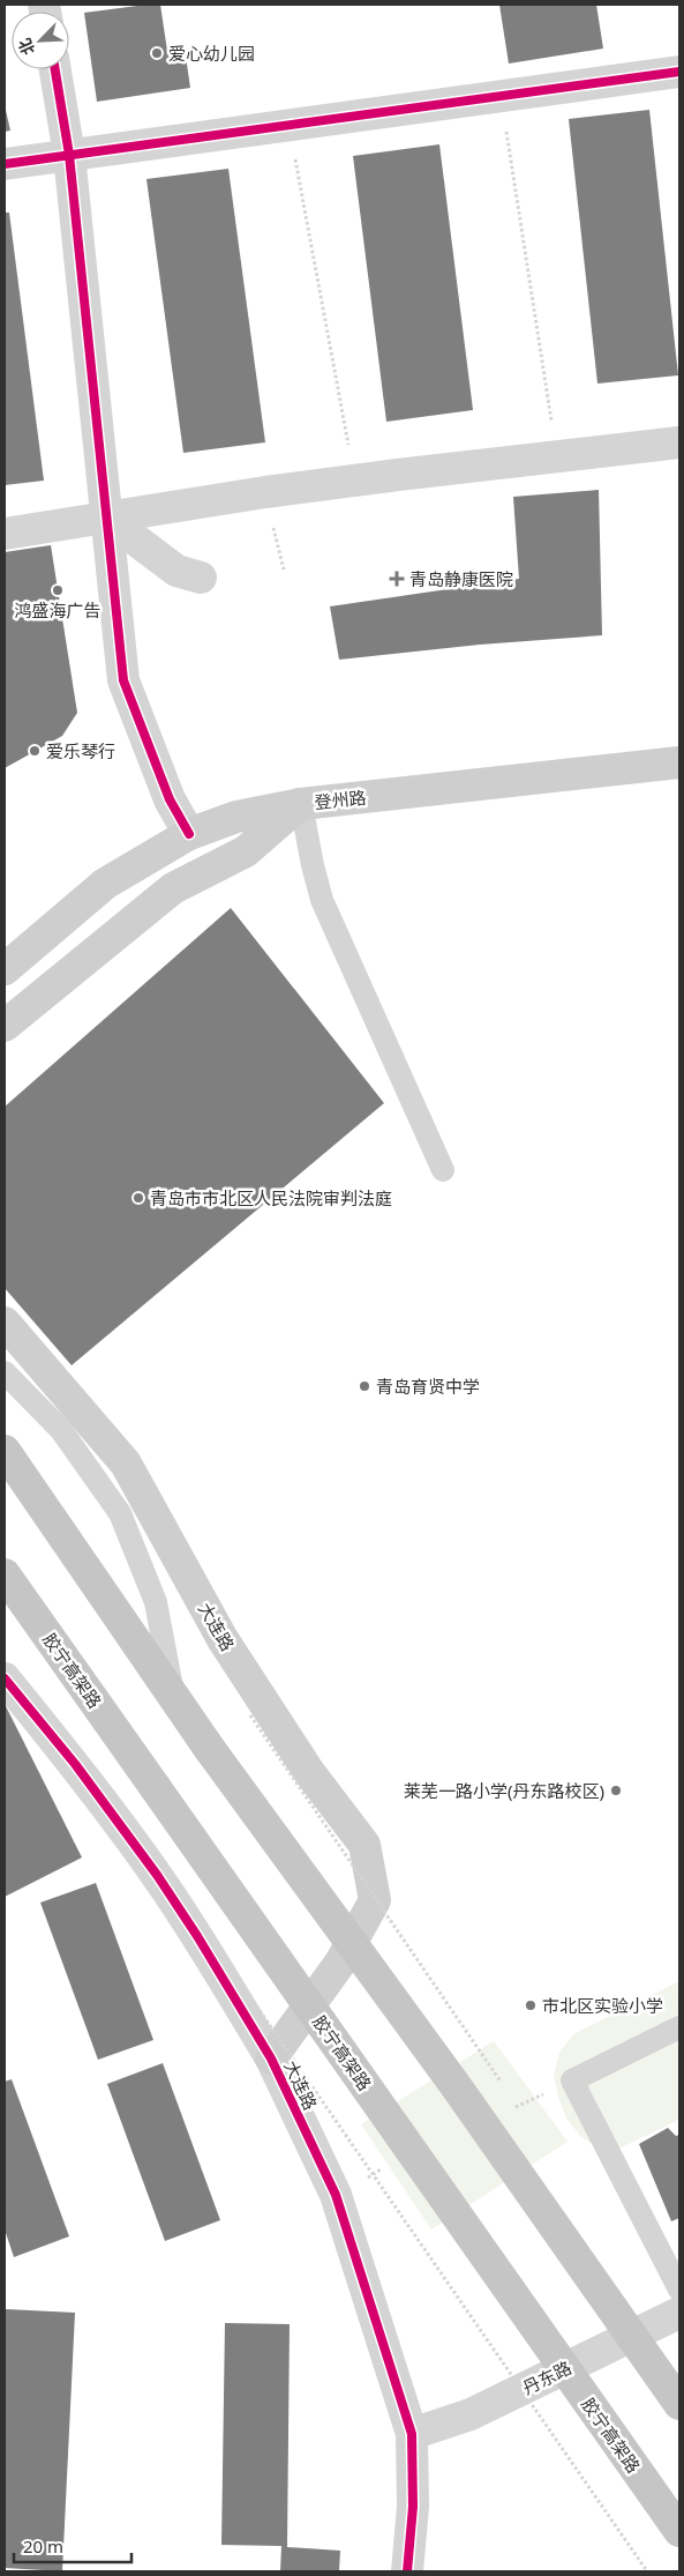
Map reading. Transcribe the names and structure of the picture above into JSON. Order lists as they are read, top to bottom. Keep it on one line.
{"streets":{"highway":["胶宁高架路"],"main road":["登州路","大连路"],"street":["丹东路"]},"crossings":[["大连路","丹东路"]],"places":{"other":["爱心幼儿园","鸿盛海广告","爱乐琴行","青岛市市北区人民法院审判法庭","青岛育贤中学","莱芜一路小学(丹东路校区)","市北区实验小学"],"health":["青岛静康医院"]},"scale_bar":"20 m","north":"bottom left"}
